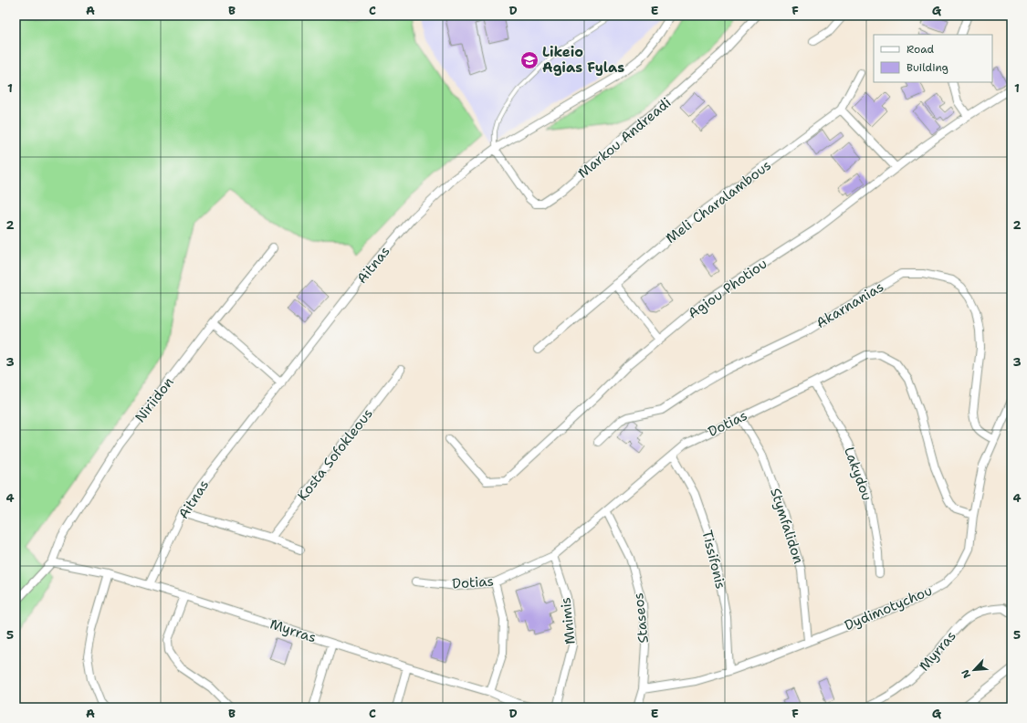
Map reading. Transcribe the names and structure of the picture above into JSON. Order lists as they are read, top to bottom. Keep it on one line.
{"streets":{"street":["Markou Andreadi","Meli Charalambous","Aitnas","Agiou Photiou","Akarnanias","Niriidon","Dotias","Kosta Sofokleous","Lakydou","Stymfalidon","Tissifonis","Dydimotychou","Staseos","Mnimis","Myrras"]},"crossings":[["Markou Andreadi","Aitnas"],["Aitnas","Myrras"],["Akarnanias","Dydimotychou"],["Niriidon","Myrras"],["Dotias","Lakydou"],["Dotias","Stymfalidon"],["Dotias","Tissifonis"],["Dotias","Dydimotychou"],["Dotias","Staseos"],["Dotias","Mnimis"],["Stymfalidon","Dydimotychou"],["Tissifonis","Dydimotychou"],["Dydimotychou","Staseos"]],"places":{"school or university":["Likeio Agias Fylas"]},"legend":["Road","Building"],"north":"bottom left","grid":{"columns":["A","B","C","D","E","F","G"],"rows":["1","2","3","4","5"]}}
